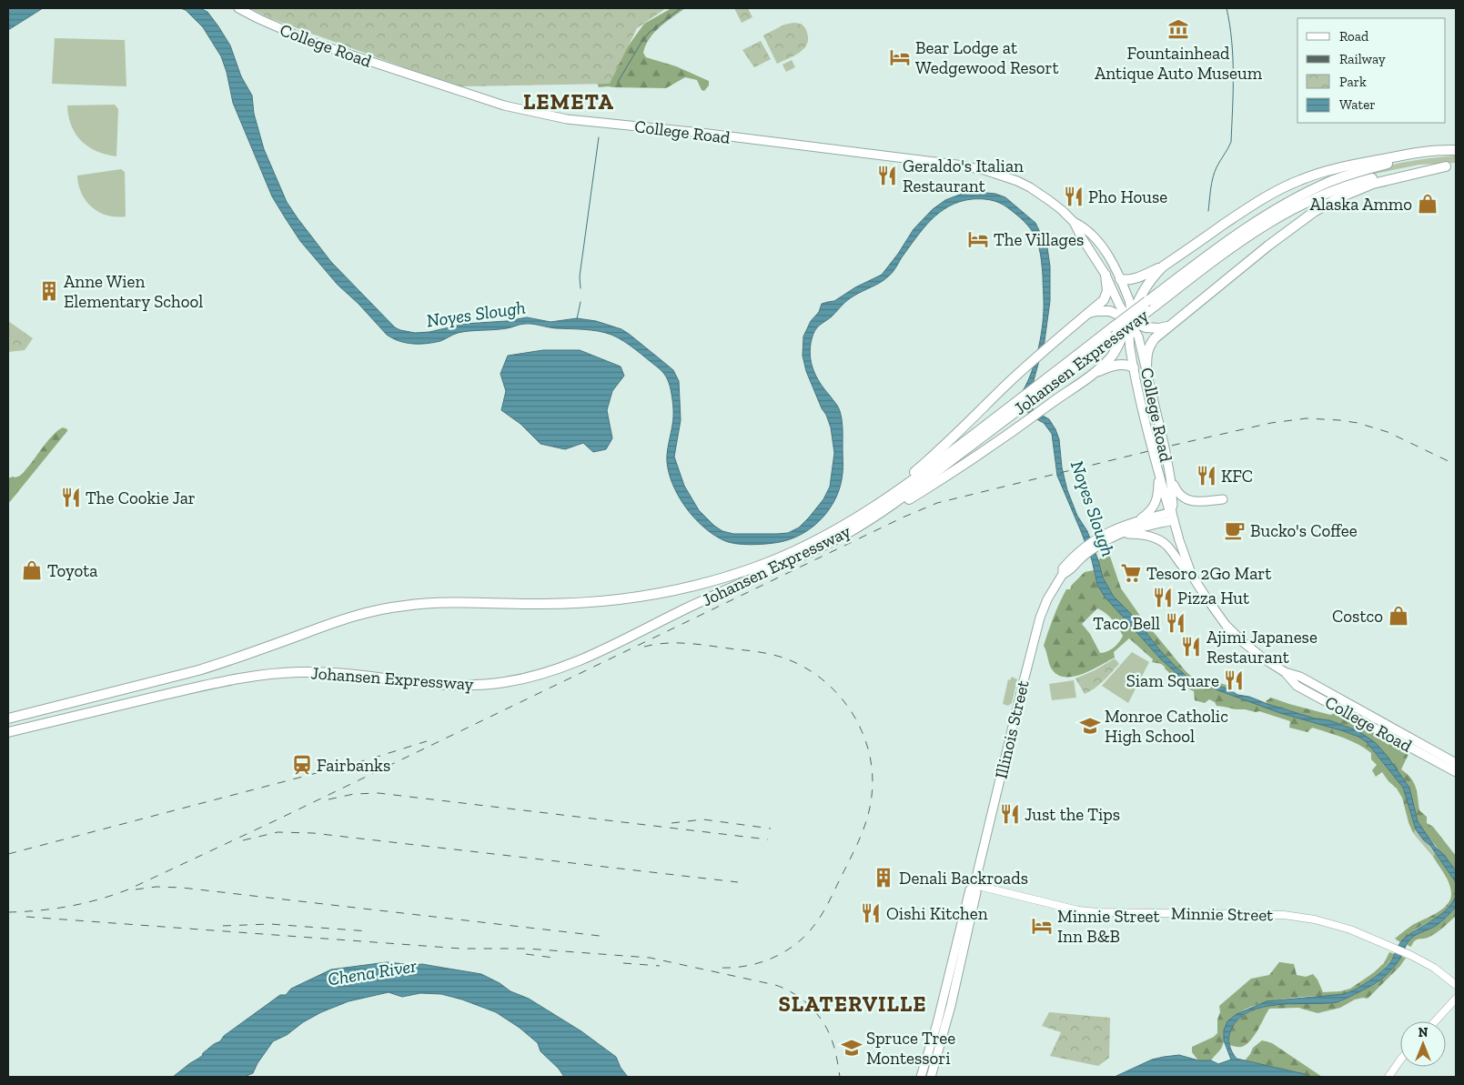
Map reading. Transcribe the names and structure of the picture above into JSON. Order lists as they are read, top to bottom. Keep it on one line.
{"streets":{"highway":["Johansen Expressway"],"main road":["College Road","Illinois Street","Minnie Street"]},"crossings":[["College Road","Illinois Street"],["Illinois Street","Minnie Street"]],"districts":["LEMETA","SLATERVILLE"],"water":["Noyes Slough","Chena River"],"places":{"museum":["Fountainhead Antique Auto Museum"],"hotel":["Bear Lodge at Wedgewood Resort","The Villages","Minnie Street Inn B&B"],"restaurant":["Geraldo's Italian Restaurant","Pho House","KFC","The Cookie Jar","Pizza Hut","Taco Bell","Ajimi Japanese Restaurant","Siam Square","Just the Tips","Oishi Kitchen"],"shop":["Alaska Ammo","Toyota","Costco"],"building":["Anne Wien Elementary School","Denali Backroads"],"cafe":["Bucko's Coffee"],"supermarket":["Tesoro 2Go Mart"],"school or university":["Monroe Catholic High School","Spruce Tree Montessori"],"station":["Fairbanks"]},"legend":["Road","Railway","Park","Water"],"north":"top"}
